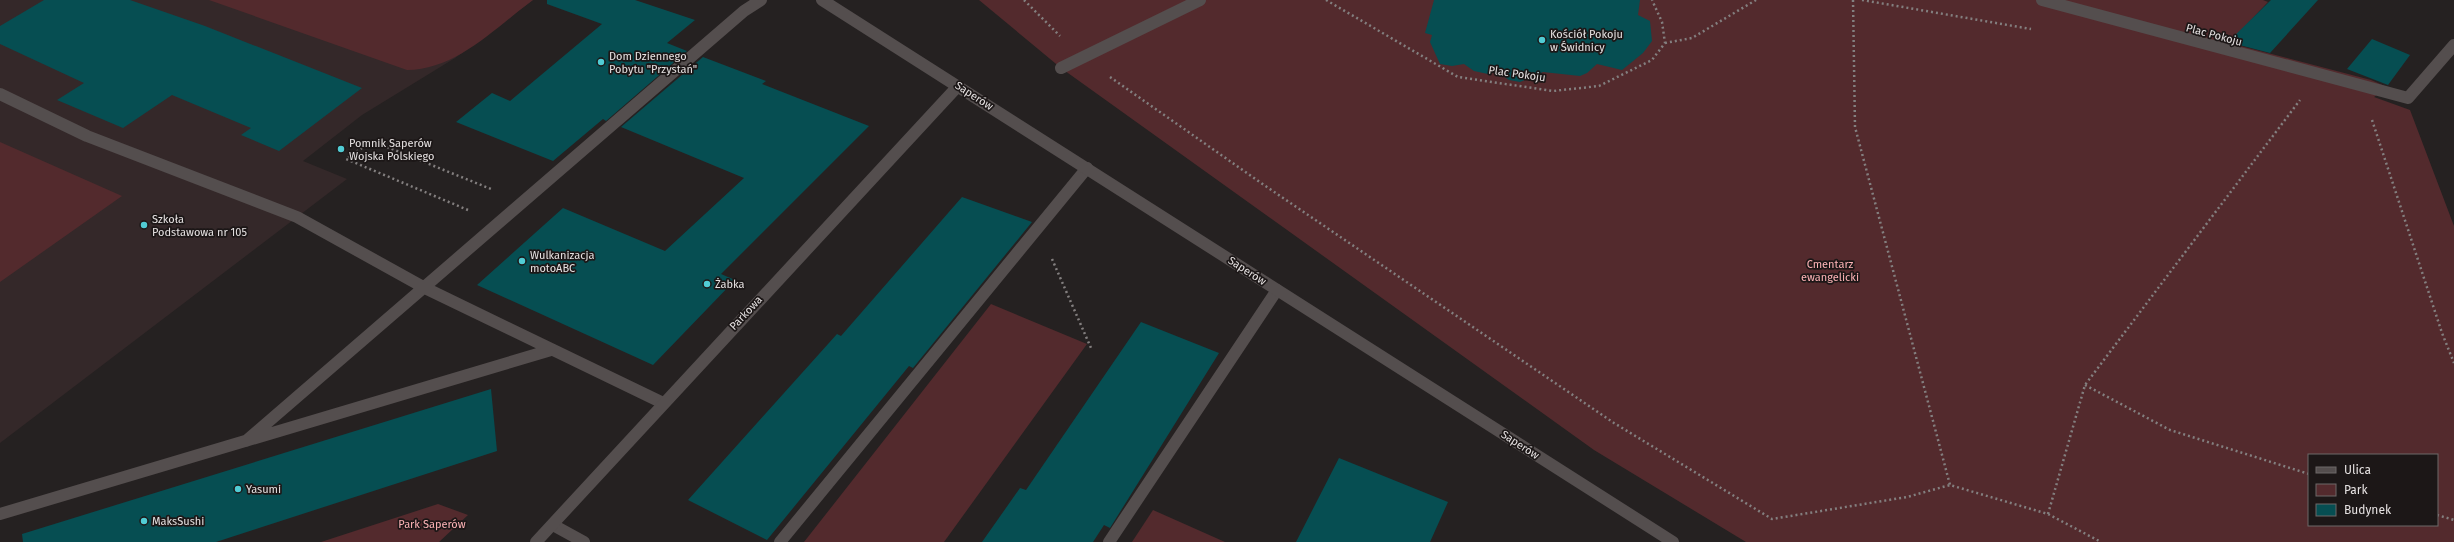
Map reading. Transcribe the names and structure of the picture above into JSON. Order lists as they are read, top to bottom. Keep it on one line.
{"streets":{"street":["Plac Pokoju","Saperów","Parkowa"]},"crossings":[["Saperów","Parkowa"]],"parks":["Cmentarz ewangelicki","Park Saperów"],"places":["Kościół Pokoju w Świdnicy","Dom Dziennego Pobytu \"Przystań\"","Pomnik Saperów Wojska Polskiego","Szkoła Podstawowa nr 105","Wulkanizacja motoABC","Żabka","Yasumi","MaksSushi"],"legend":["Ulica","Park","Budynek"]}
